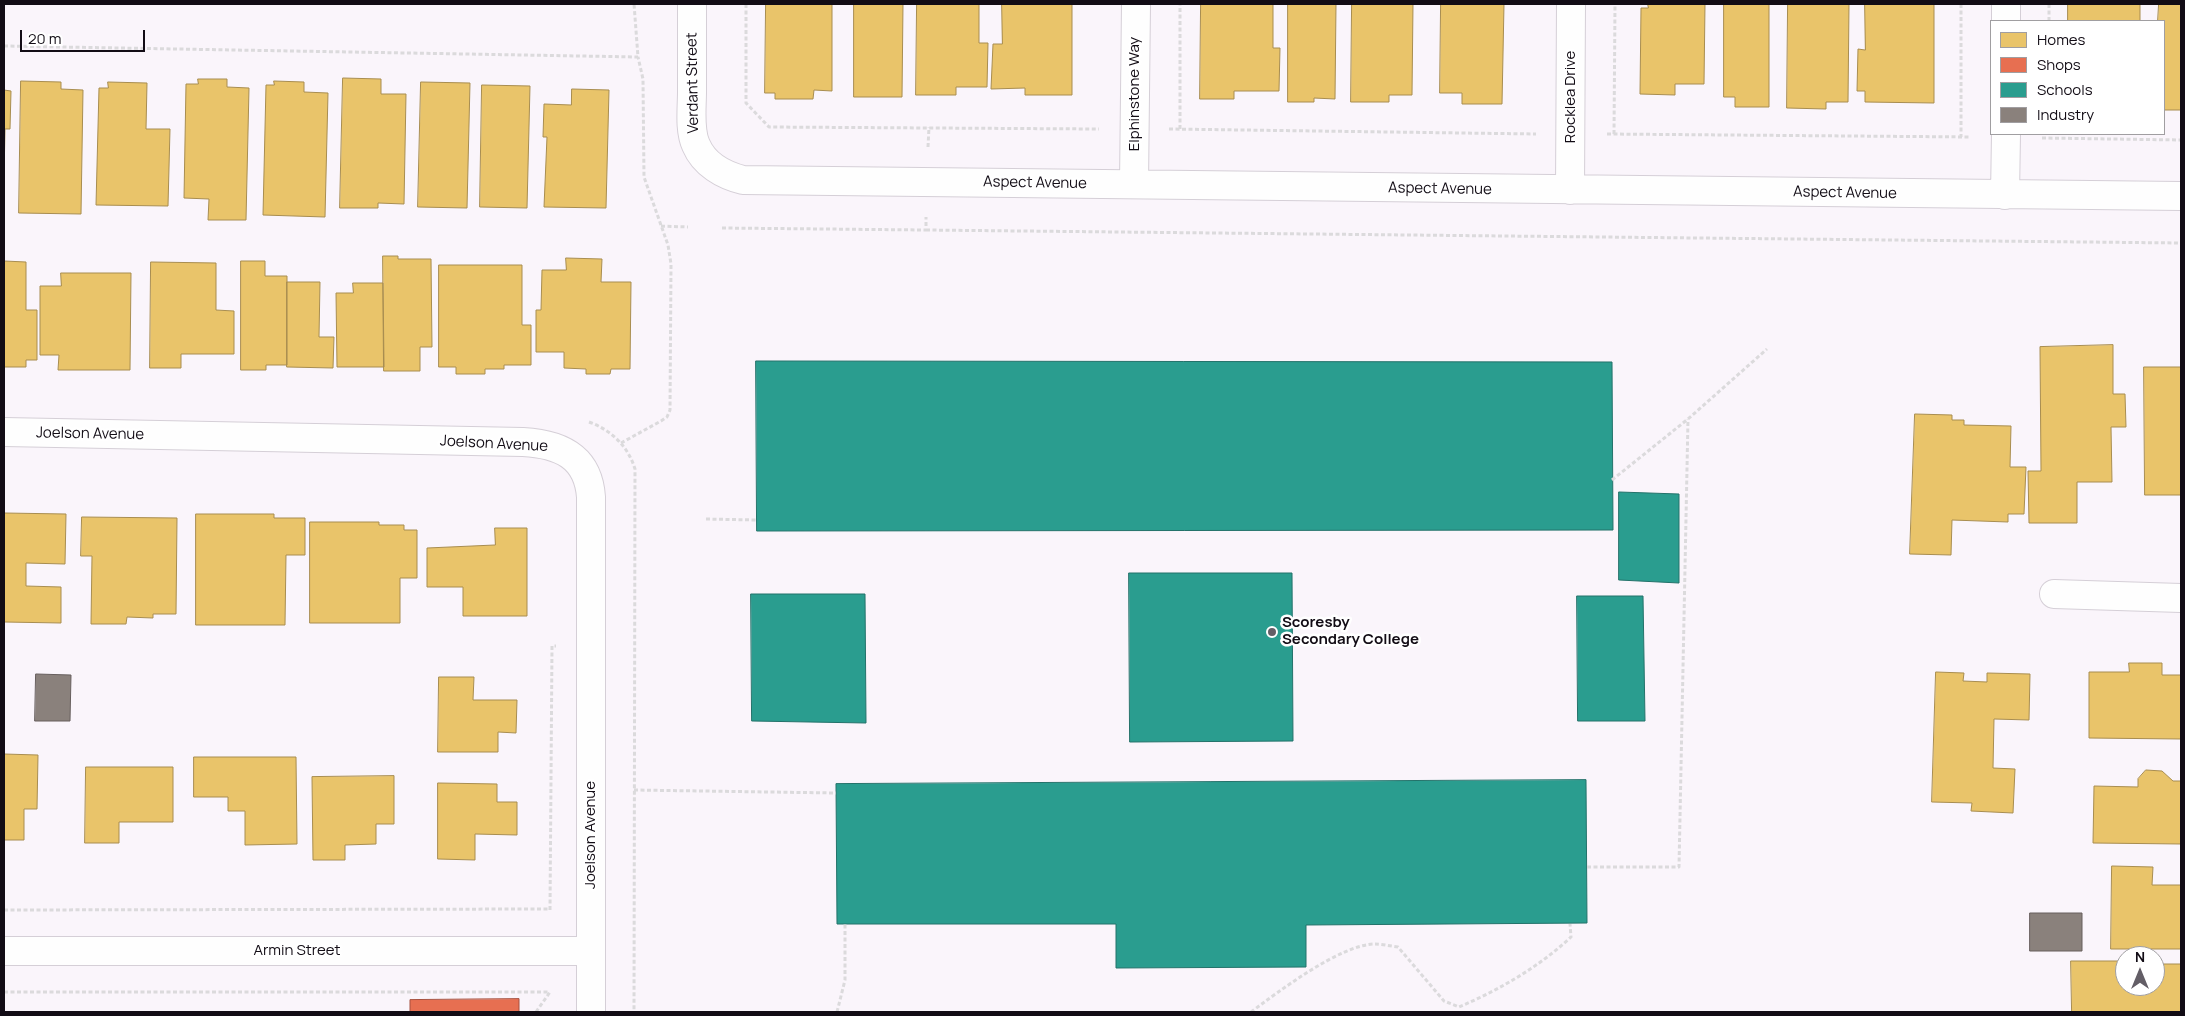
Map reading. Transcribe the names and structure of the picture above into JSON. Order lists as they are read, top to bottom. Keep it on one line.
{"streets":{"street":["Verdant Street","Elphinstone Way","Rocklea Drive","Aspect Avenue","Joelson Avenue","Armin Street"]},"crossings":[["Verdant Street","Aspect Avenue"],["Elphinstone Way","Aspect Avenue"],["Rocklea Drive","Aspect Avenue"],["Joelson Avenue","Armin Street"]],"places":["Scoresby Secondary College"],"legend":["Homes","Shops","Schools","Industry"],"scale_bar":"20 m","north":"top"}
